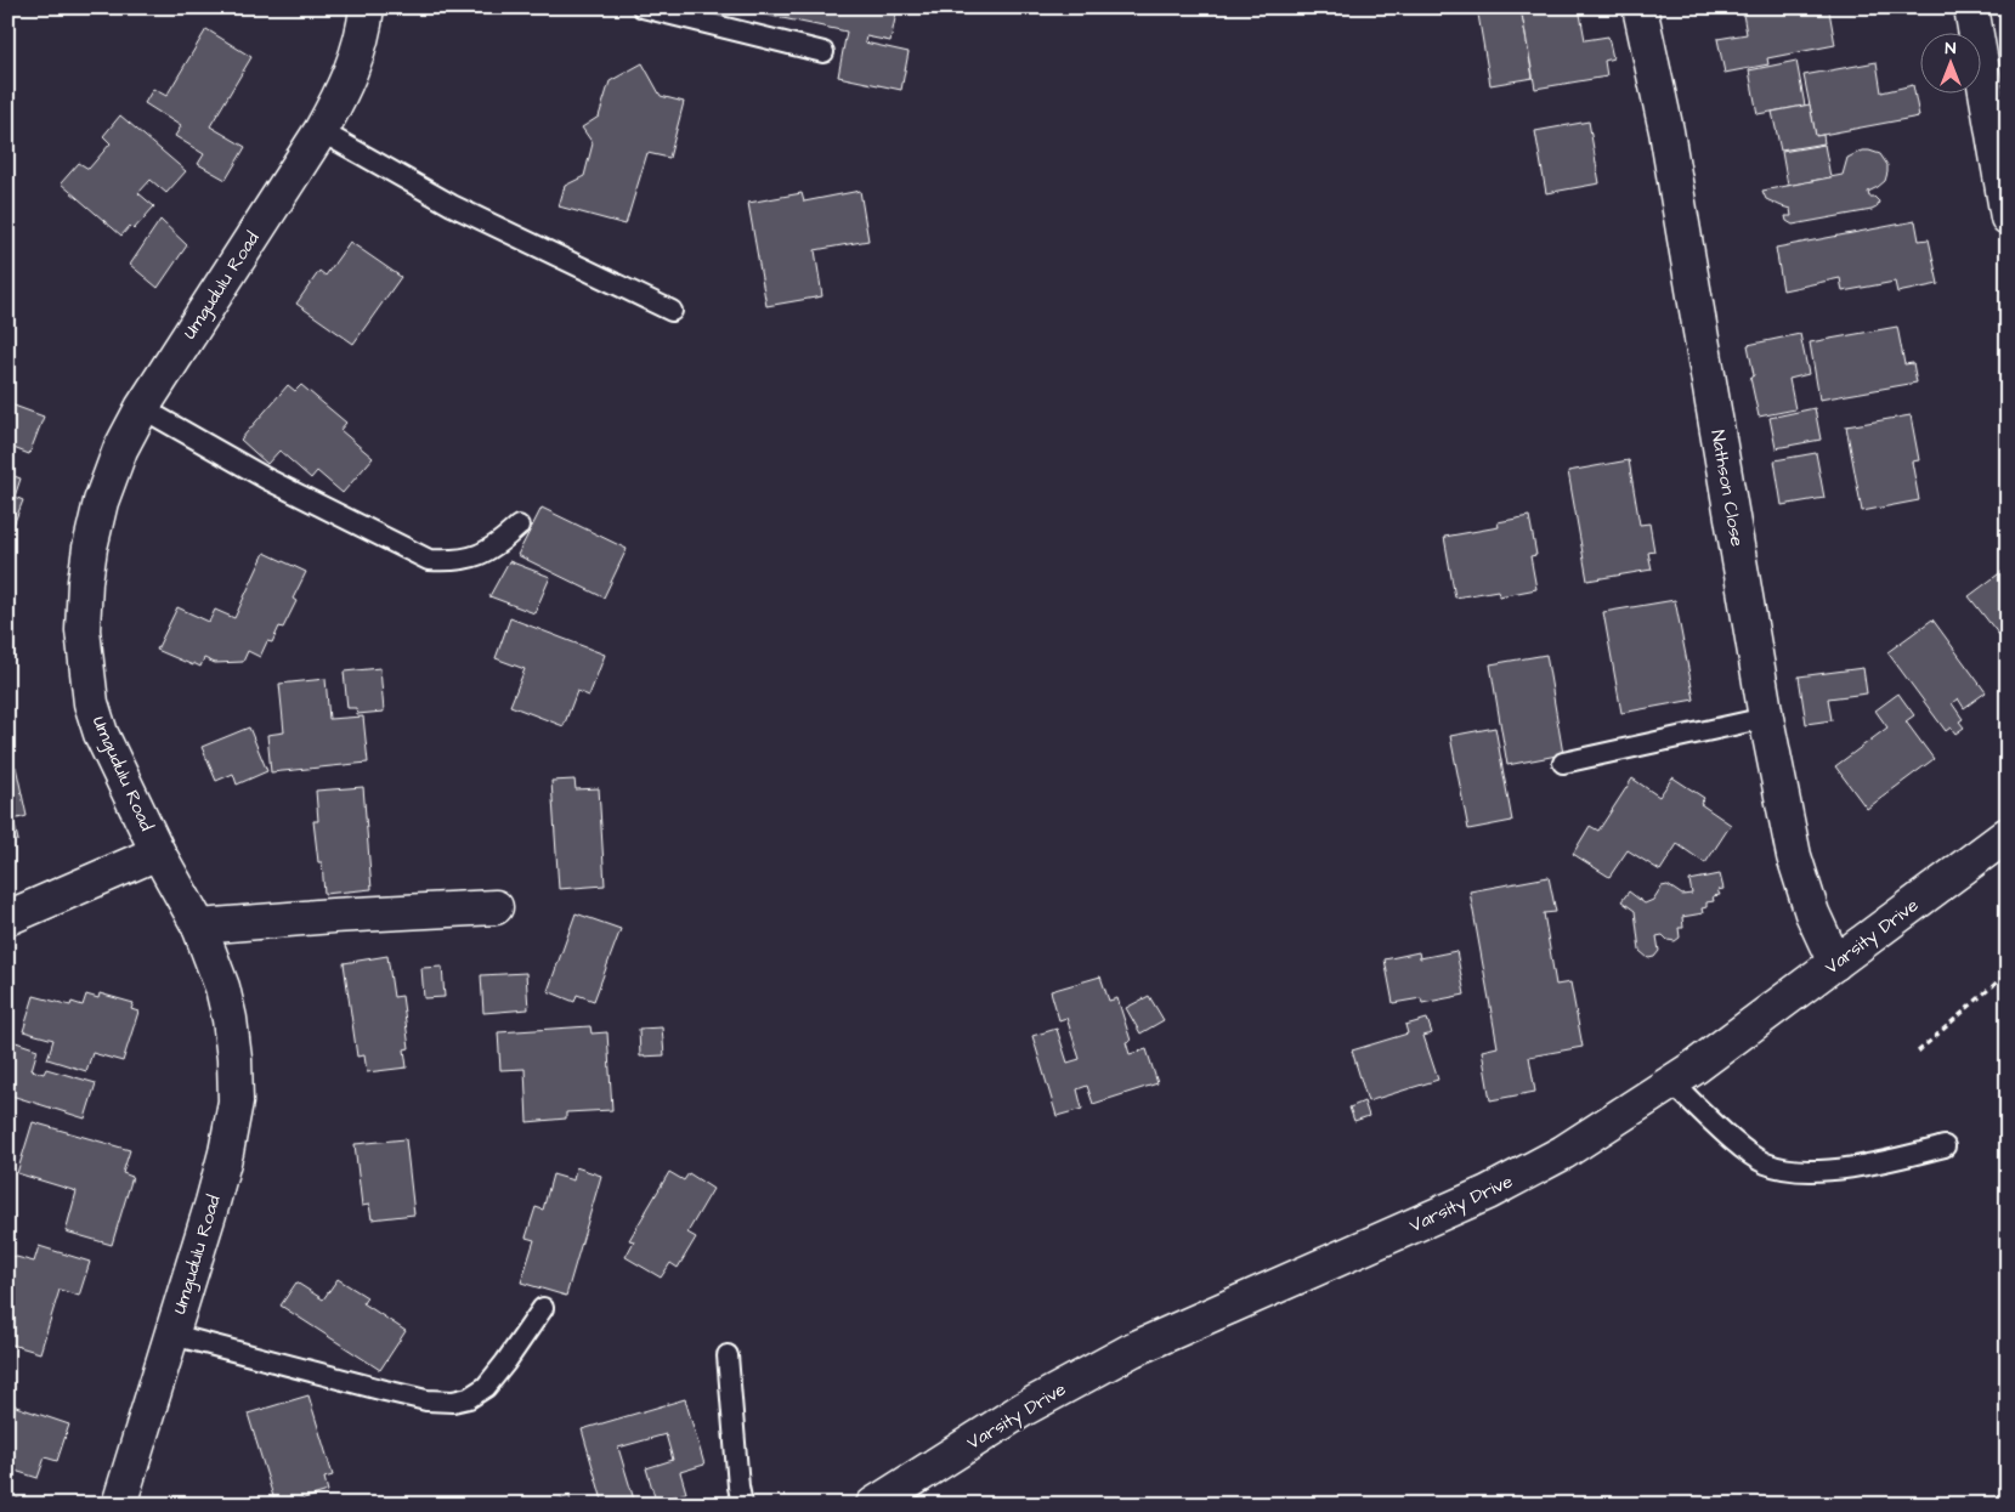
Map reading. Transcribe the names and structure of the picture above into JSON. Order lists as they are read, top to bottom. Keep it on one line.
{"streets":{"street":["Umgudulu Road","Nathson Close","Varsity Drive"]},"crossings":[["Nathson Close","Varsity Drive"]],"north":"top"}
